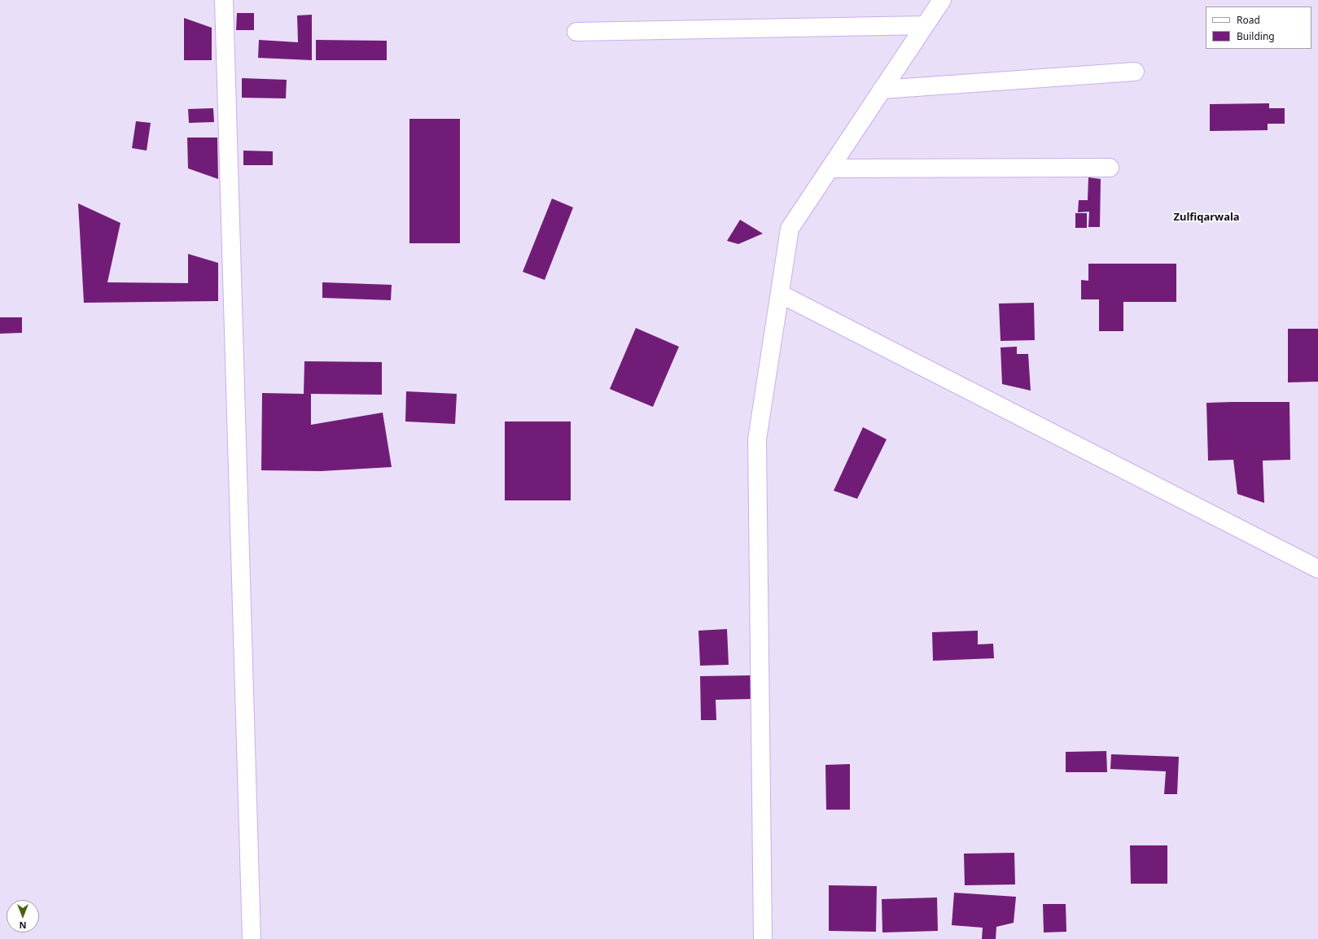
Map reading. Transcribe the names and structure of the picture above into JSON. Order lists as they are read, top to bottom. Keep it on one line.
{"districts":["Zulfiqarwala"],"legend":["Road","Building"],"north":"bottom"}
